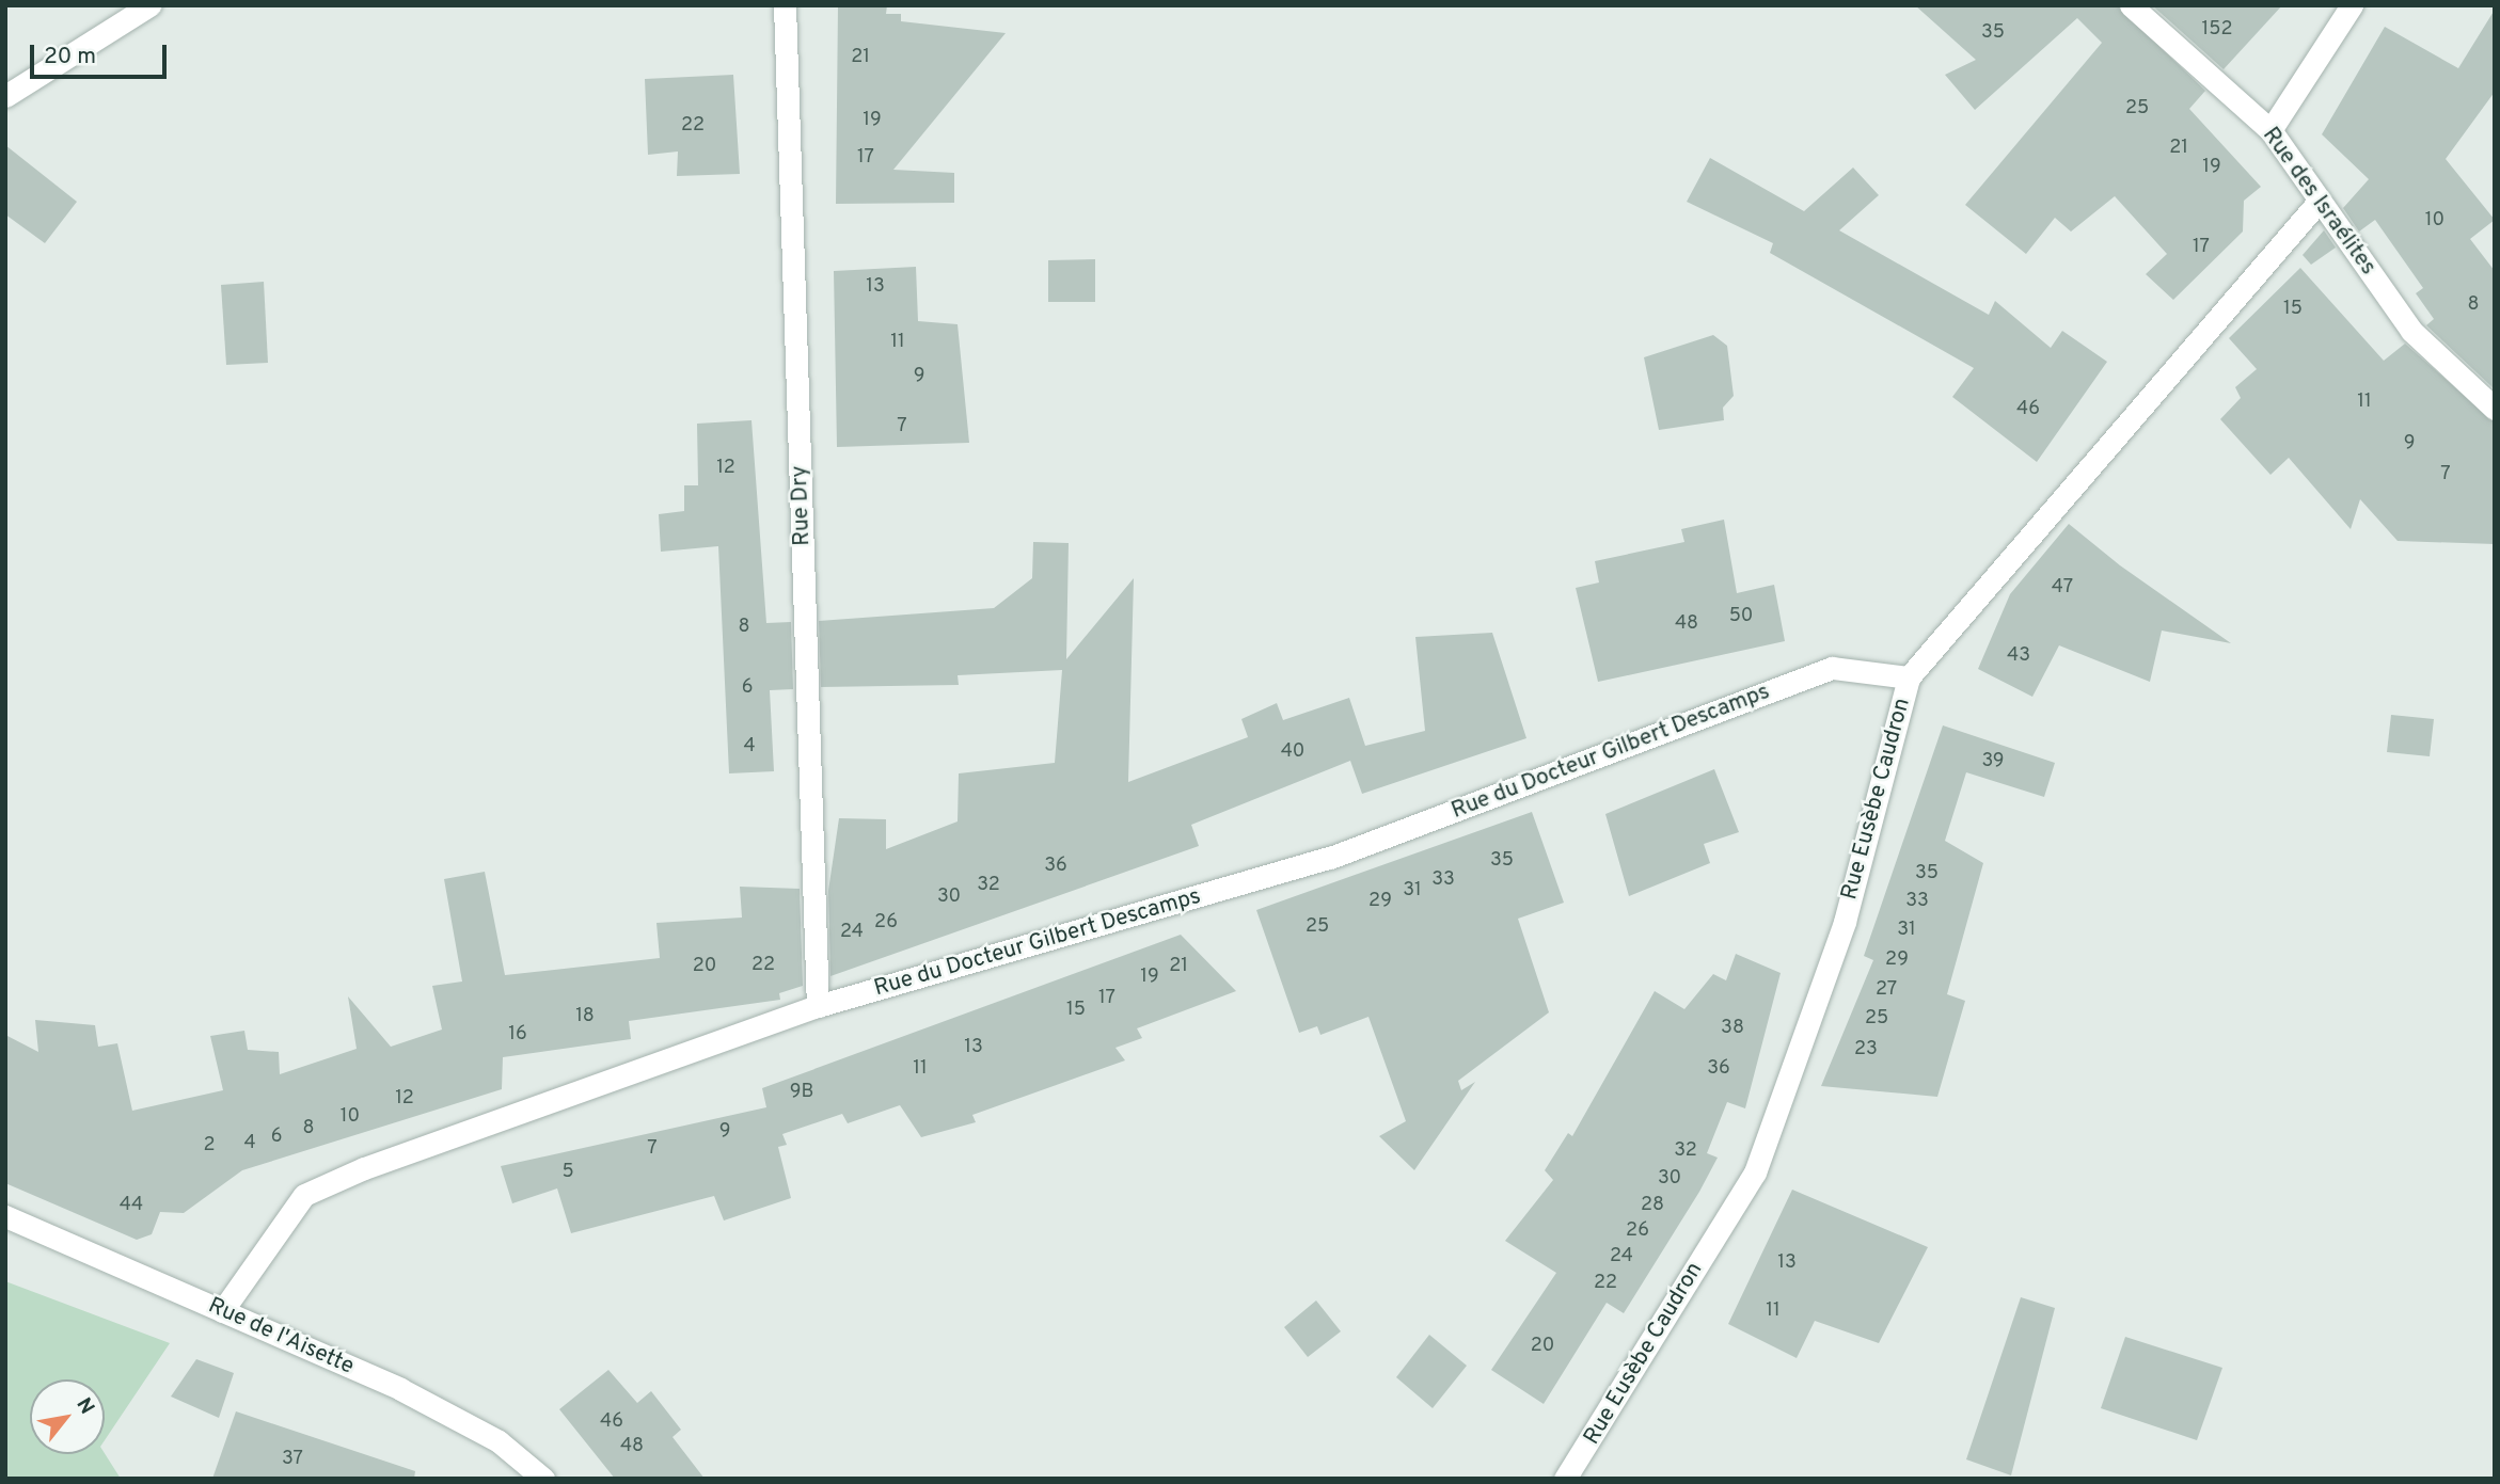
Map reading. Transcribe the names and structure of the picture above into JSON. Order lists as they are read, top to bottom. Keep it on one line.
{"streets":{"street":["Rue des Israélites","Rue Dry","Rue du Docteur Gilbert Descamps","Rue Eusèbe Caudron","Rue de l'Aisette"]},"crossings":[["Rue des Israélites","Rue Eusèbe Caudron"],["Rue Dry","Rue du Docteur Gilbert Descamps"],["Rue du Docteur Gilbert Descamps","Rue Eusèbe Caudron"],["Rue du Docteur Gilbert Descamps","Rue de l'Aisette"]],"house_numbers":["152","35","21","25","19","22","21","17","19","10","17","13","8","15","11","9","11","46","7","9","12","7","47","50","48","8","43","6","4","40","39","35","36","35","33","32","31","30","29","33","26","25","31","24","29","22","20","21","19","27","17","15","18","25","38","16","13","23","11","36","9B","12","10","8","9","6","4","2","7","32","5","30","44","28","26","24","13","22","11","20","46","48","37"],"scale_bar":"20 m","north":"top right"}
